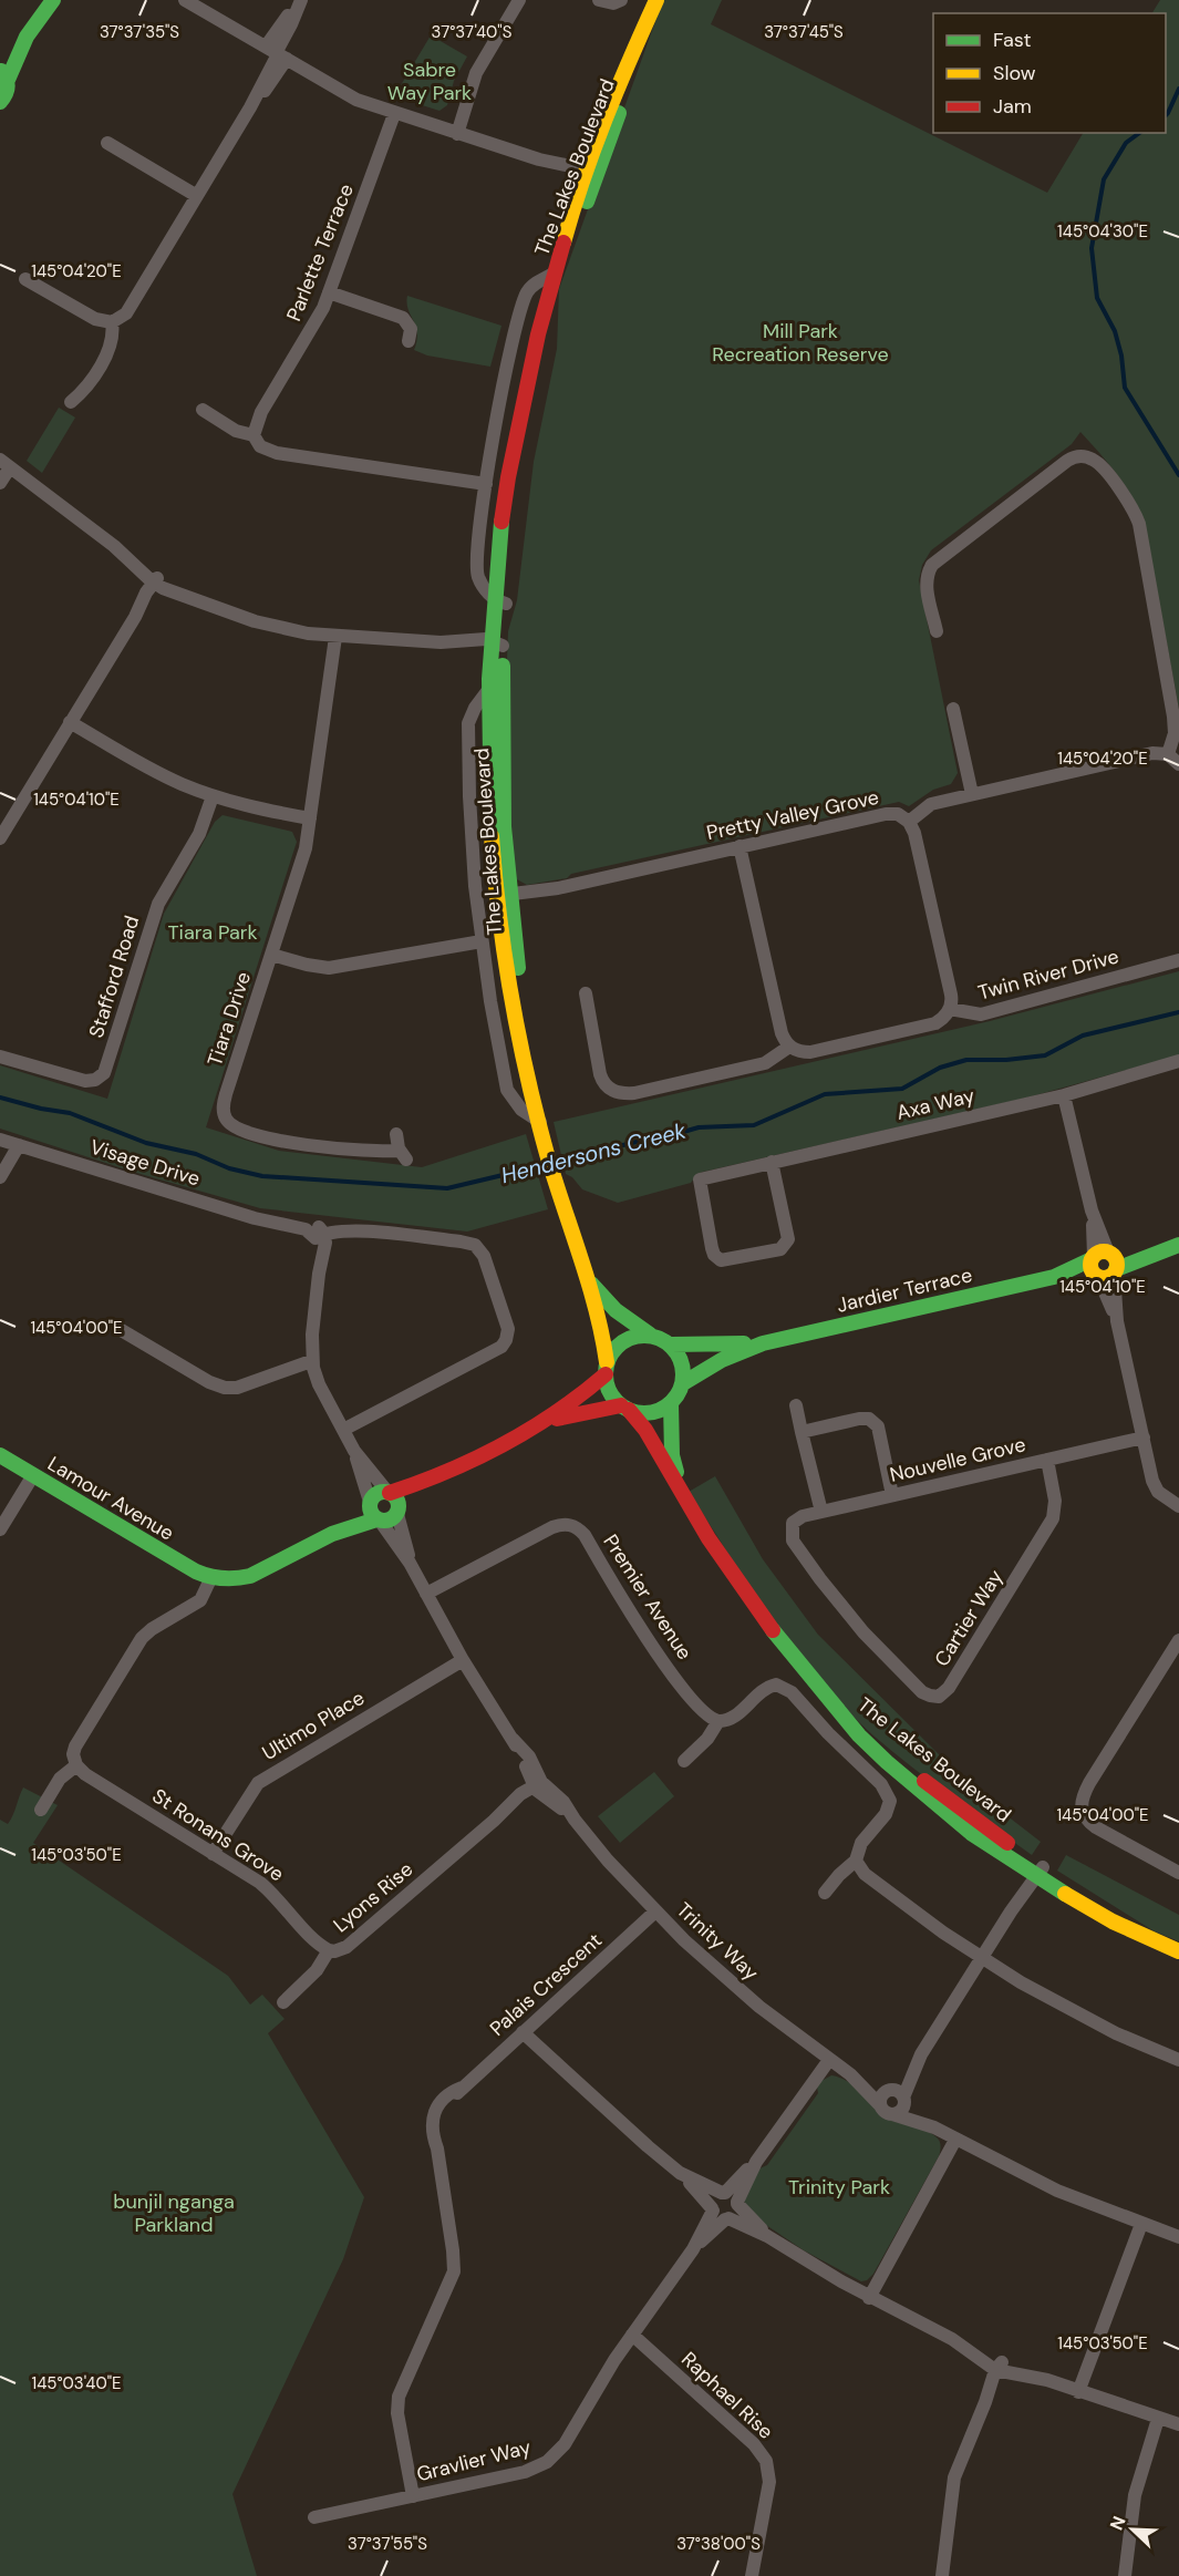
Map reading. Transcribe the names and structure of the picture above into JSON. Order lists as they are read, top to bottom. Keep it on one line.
{"streets":{"street":["The Lakes Boulevard","Parlette Terrace","Pretty Valley Grove","Twin River Drive","Stafford Road","Tiara Drive","Axa Way","Visage Drive","Jardier Terrace","Nouvelle Grove","Lamour Avenue","Premier Avenue","Cartier Way","Ultimo Place","St Ronans Grove","Lyons Rise","Trinity Way","Palais Crescent","Raphael Rise","Gravlier Way"]},"crossings":[["The Lakes Boulevard","Pretty Valley Grove"],["The Lakes Boulevard","Jardier Terrace"],["Nouvelle Grove","Cartier Way"],["Premier Avenue","Trinity Way"],["Ultimo Place","St Ronans Grove"],["Ultimo Place","Trinity Way"],["St Ronans Grove","Lyons Rise"],["Lyons Rise","Trinity Way"],["Trinity Way","Palais Crescent"],["Palais Crescent","Gravlier Way"],["Raphael Rise","Gravlier Way"]],"water":["Hendersons Creek"],"parks":["Sabre Way Park","Mill Park Recreation Reserve","Tiara Park","Trinity Park","bunjil nganga Parkland"],"legend":["Fast","Slow","Jam"],"north":"top left","coordinates":["37°37'40\"S","37°37'35\"S","37°37'45\"S","145°04'30\"E","145°04'20\"E","145°04'10\"E","145°04'00\"E","145°03'50\"E","145°03'40\"E","37°37'55\"S","37°38'00\"S"]}
